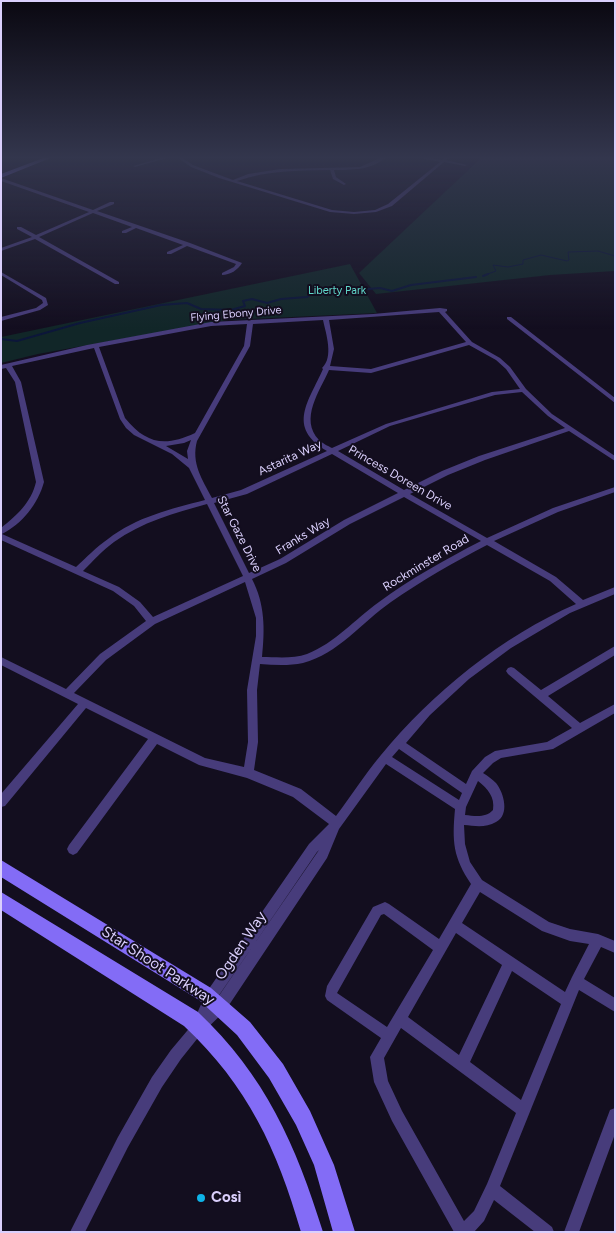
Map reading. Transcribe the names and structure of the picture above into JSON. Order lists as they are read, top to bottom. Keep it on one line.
{"streets":{"street":["Flying Ebony Drive","Astarita Way","Princess Doreen Drive","Star Gaze Drive","Franks Way","Rockminster Road","Ogden Way","Star Shoot Parkway"]},"crossings":[["Flying Ebony Drive","Princess Doreen Drive"],["Astarita Way","Princess Doreen Drive"],["Astarita Way","Star Gaze Drive"],["Princess Doreen Drive","Franks Way"],["Princess Doreen Drive","Rockminster Road"],["Princess Doreen Drive","Ogden Way"],["Star Gaze Drive","Franks Way"],["Star Gaze Drive","Rockminster Road"],["Ogden Way","Star Shoot Parkway"]],"parks":["Liberty Park"],"places":["Così"]}
